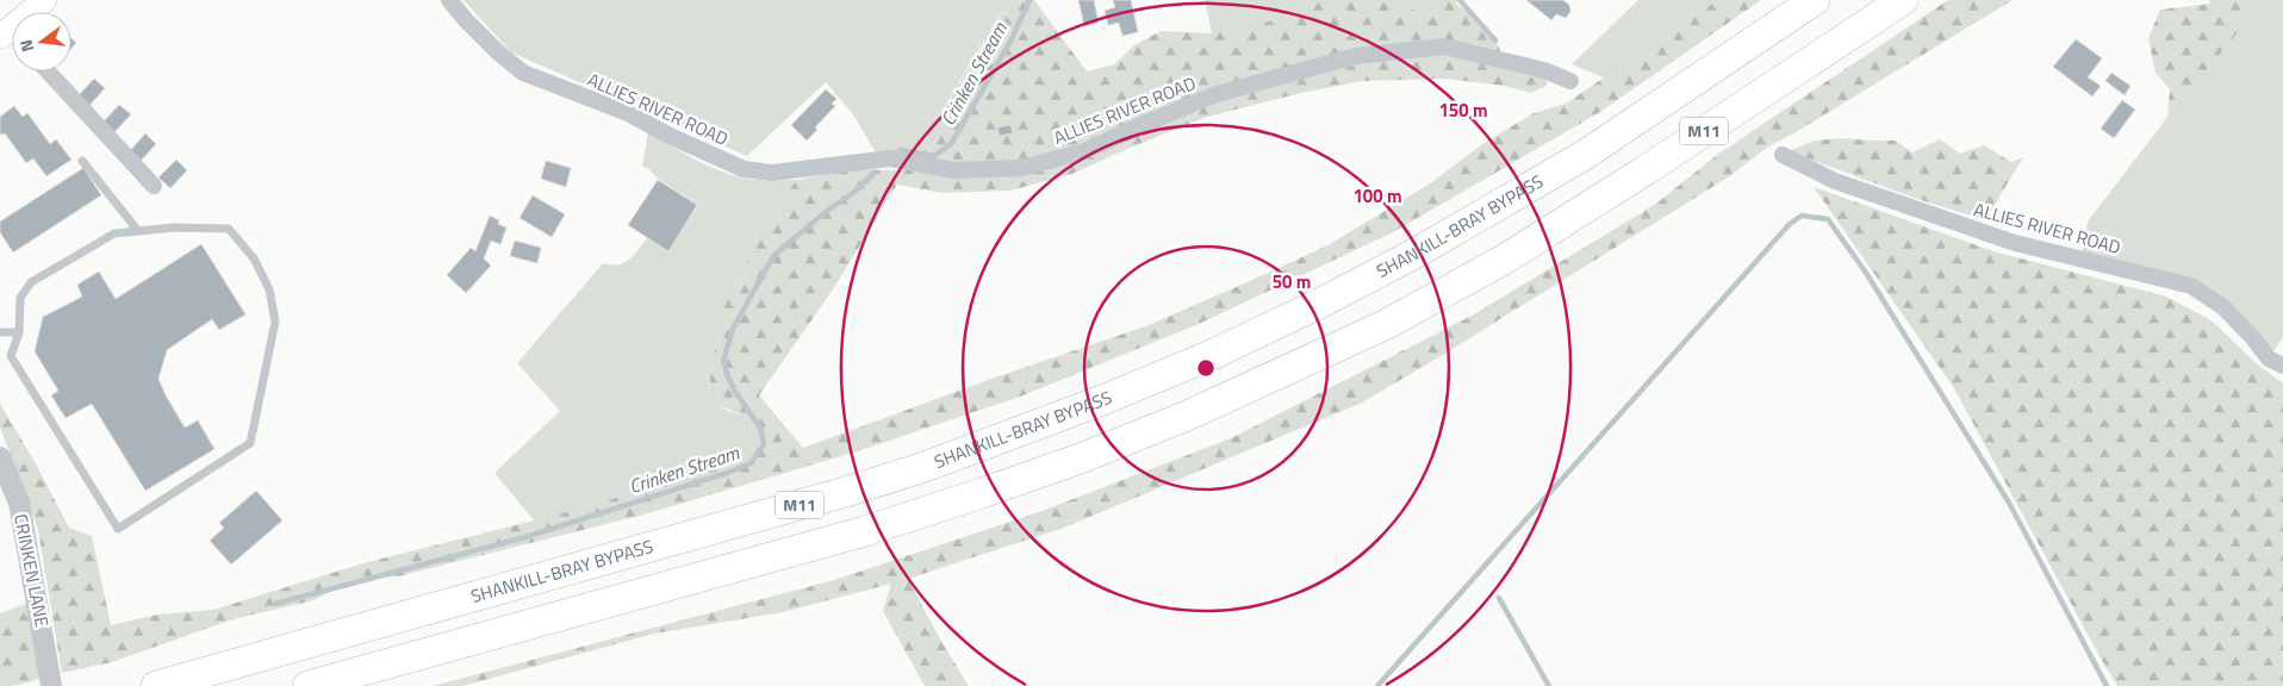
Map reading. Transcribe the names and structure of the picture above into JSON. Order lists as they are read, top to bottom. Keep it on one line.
{"streets":{"highway":["M11","SHANKILL-BRAY BYPASS"],"street":["ALLIES RIVER ROAD","CRINKEN LANE"]},"water":["Crinken Stream"],"north":"left","rings":["150 m","100 m","50 m"]}
